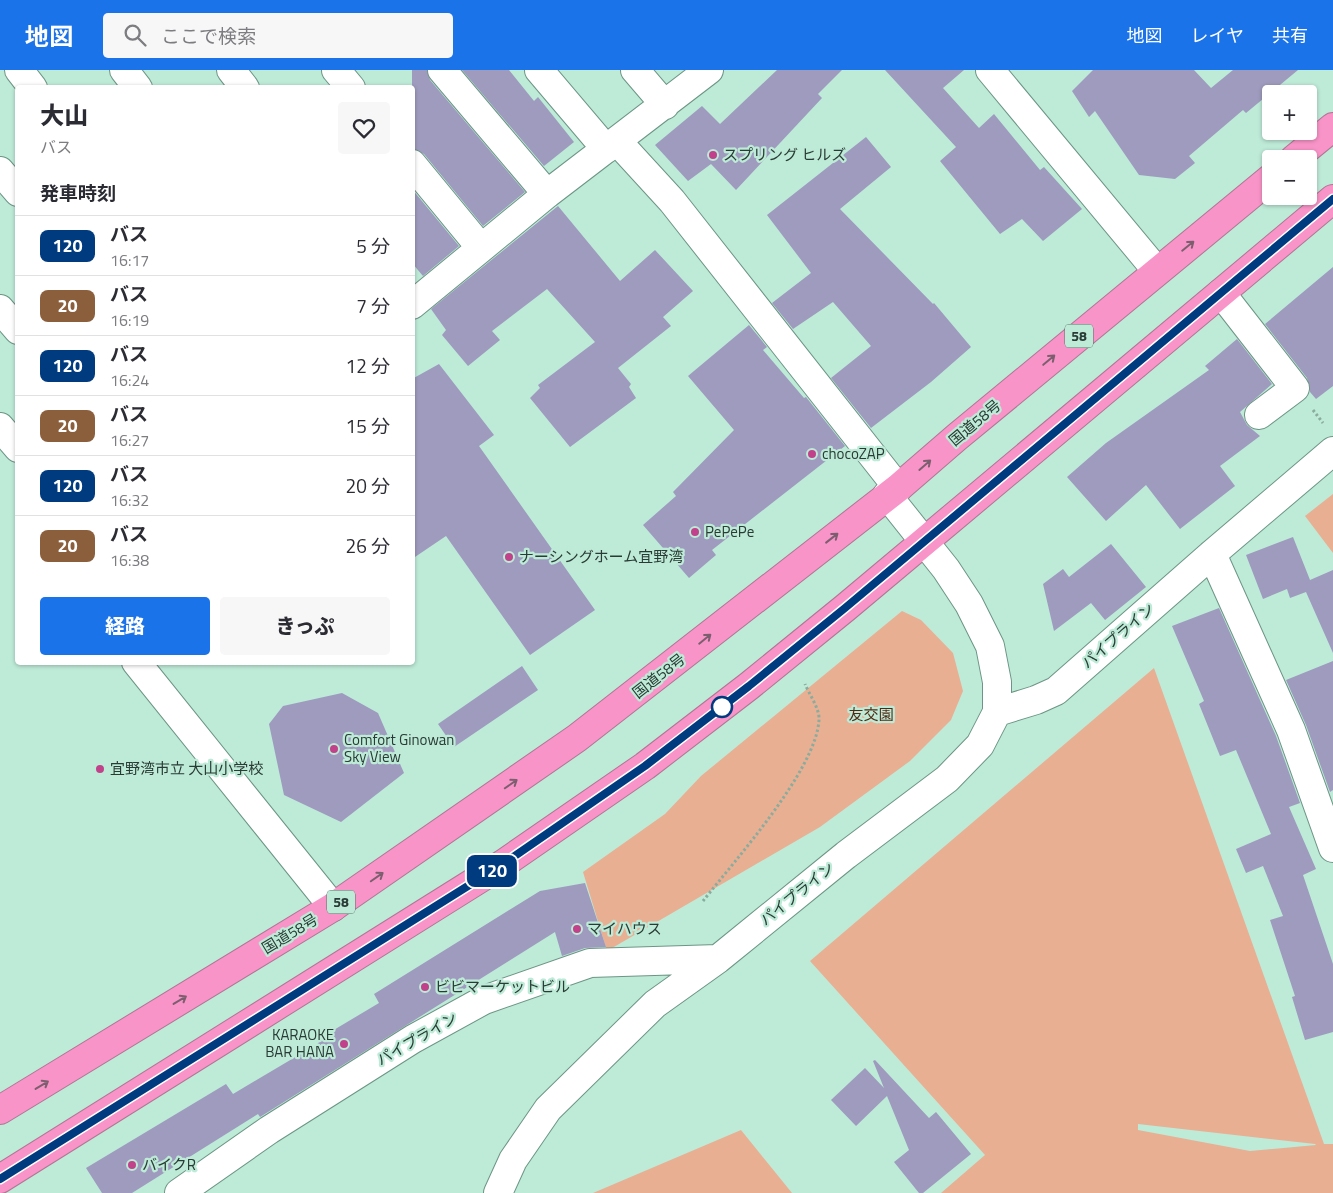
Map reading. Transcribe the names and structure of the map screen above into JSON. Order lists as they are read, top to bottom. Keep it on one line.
{"streets":{"highway":["58","国道58号"],"street":["パイプライン"]},"parks":["友交園"],"places":["スプリング ヒルズ","chocoZAP","PePePe","ナーシングホーム宜野湾","Comfort Ginowan Sky View","宜野湾市立 大山小学校","マイハウス","ビビマーケットビル","KARAOKE BAR HANA","バイクR"],"lines":["bus line 120"],"page":{"header":"地図","search":"ここで検索","nav":["地図","レイヤ","共有"],"on_map":"120","map_buttons":["+","−"],"heading":[["大山","バス"],"発車時刻"],"list":[{"mark":"120","name":"バス","note":"16:17","value":"5 分"},{"mark":"20","name":"バス","note":"16:19","value":"7 分"},{"mark":"120","name":"バス","note":"16:24","value":"12 分"},{"mark":"20","name":"バス","note":"16:27","value":"15 分"},{"mark":"120","name":"バス","note":"16:32","value":"20 分"},{"mark":"20","name":"バス","note":"16:38","value":"26 分"}],"buttons":["経路","きっぷ"]}}
